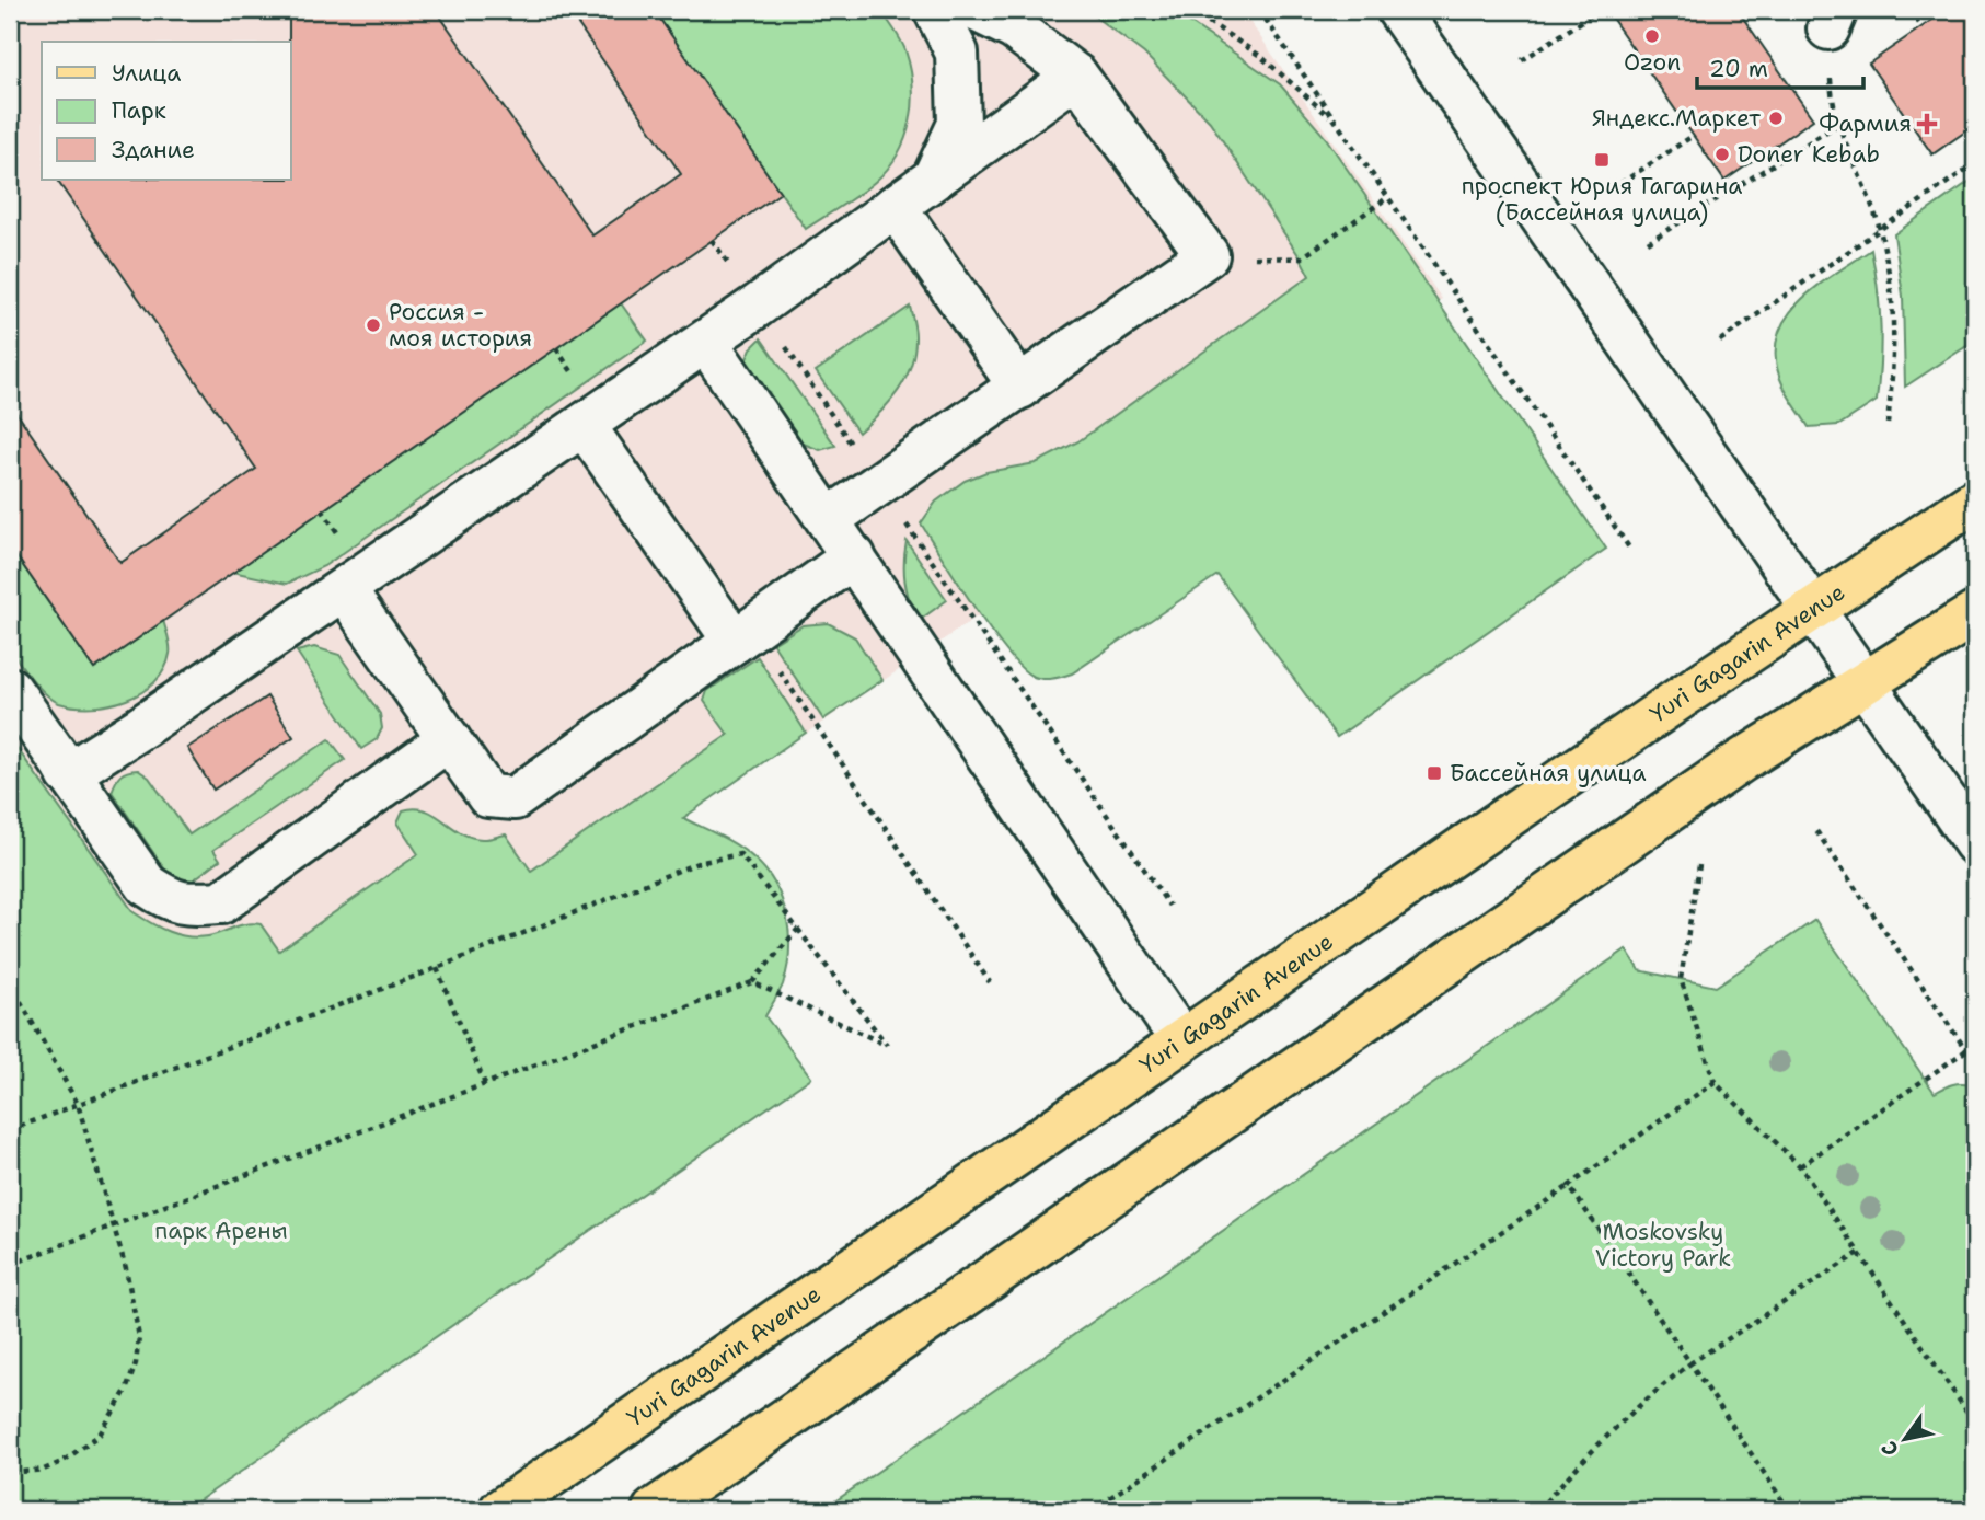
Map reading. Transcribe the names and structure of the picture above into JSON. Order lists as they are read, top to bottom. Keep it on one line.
{"streets":{"main road":["Yuri Gagarin Avenue"]},"parks":["парк Арены","Moskovsky Victory Park"],"places":{"other":["Ozon","Яндекс.Маркет","Doner Kebab","Россия - моя история"],"health":["Фармия"],"transit":["проспект Юрия Гагарина (Бассейная улица)","Бассейная улица"]},"legend":["Улица","Парк","Здание"],"scale_bar":"20 m","north":"bottom left"}
